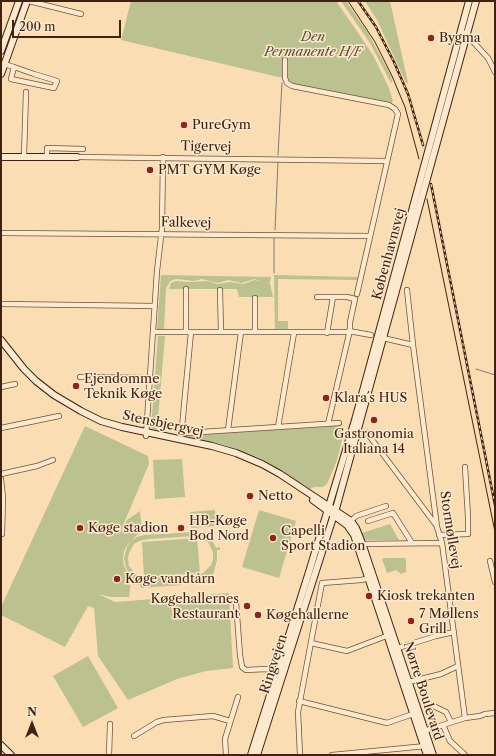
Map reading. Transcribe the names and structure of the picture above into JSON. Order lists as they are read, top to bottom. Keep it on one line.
{"streets":{"main road":["Tigervej","Københavnsvej","Stensbjergvej","Ringvejen","Nørre Boulevard"],"street":["Falkevej","Stormøllevej"]},"crossings":[["Københavnsvej","Stensbjergvej"],["Københavnsvej","Ringvejen"],["Københavnsvej","Nørre Boulevard"],["Stensbjergvej","Ringvejen"],["Stensbjergvej","Nørre Boulevard"],["Ringvejen","Nørre Boulevard"]],"parks":["Den Permanente H/F"],"places":["Bygma","PureGym","PMT GYM Køge","Ejendomme Teknik Køge","Klara´s HUS","Gastronomia Italiana 14","Netto","Køge stadion","HB-Køge Bod Nord","Capelli Sport Stadion","Køge vandtårn","Kiosk trekanten","Køgehallernes Restaurant","Køgehallerne","7 Møllens Grill"],"scale_bar":"200 m","north":"top"}
